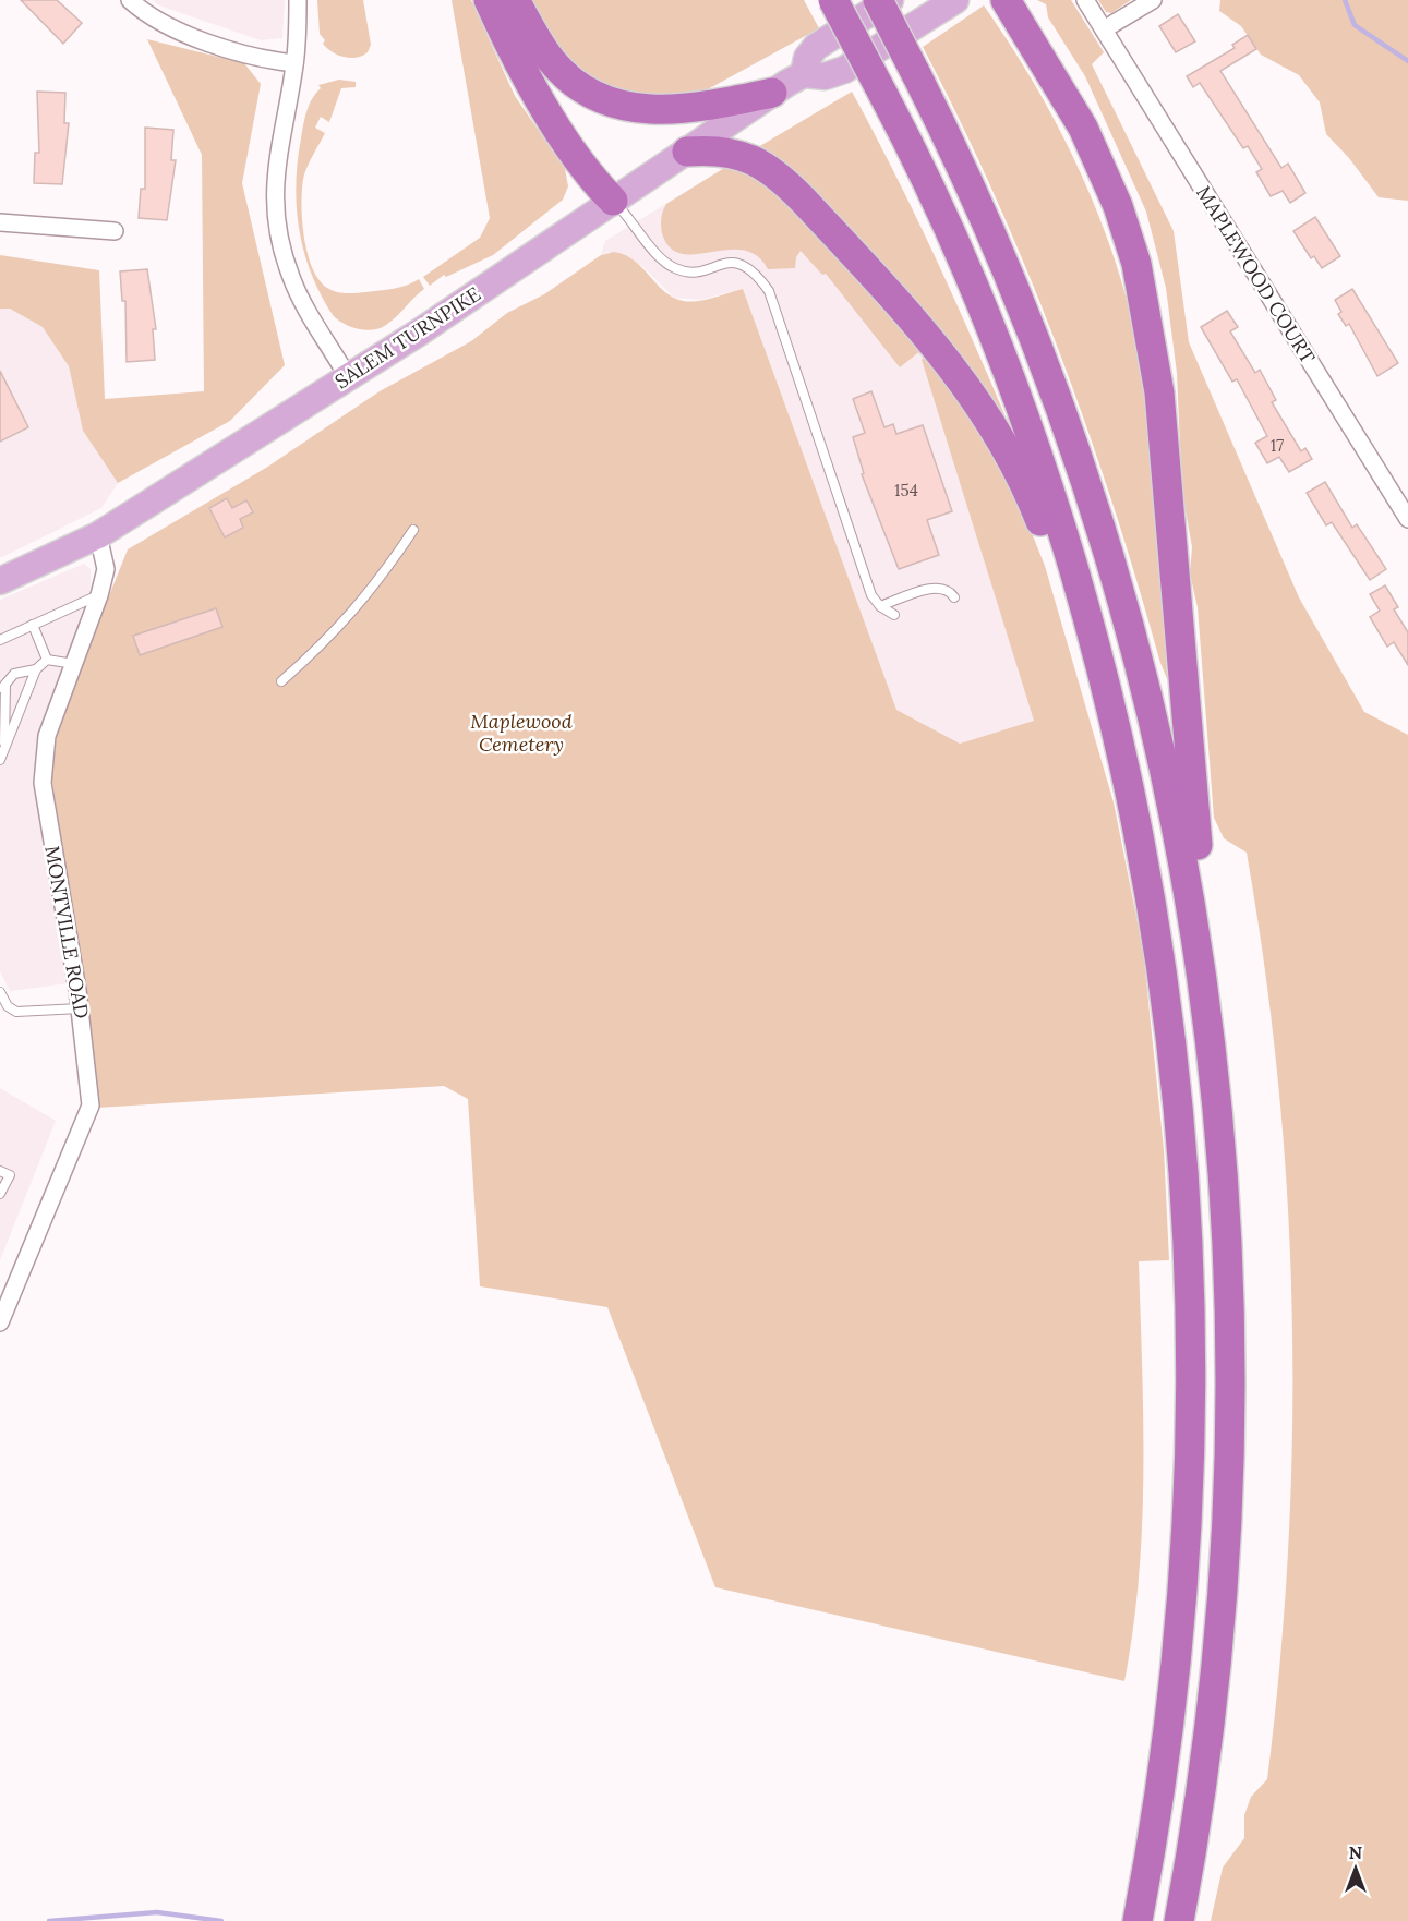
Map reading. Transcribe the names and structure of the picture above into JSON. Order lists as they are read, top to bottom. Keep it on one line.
{"streets":{"main road":["SALEM TURNPIKE"],"street":["MAPLEWOOD COURT","MONTVILLE ROAD"]},"crossings":[["SALEM TURNPIKE","MONTVILLE ROAD"]],"parks":["Maplewood Cemetery"],"house_numbers":["17","154"],"north":"top"}
